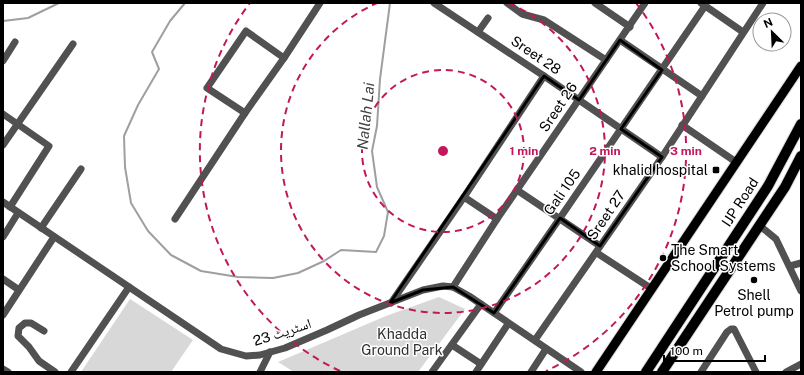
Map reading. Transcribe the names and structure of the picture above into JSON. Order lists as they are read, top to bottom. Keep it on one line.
{"streets":{"highway":["IJP Road"],"street":["Sreet 28","Sreet 26","Gali 105","Sreet 27","اسٹریٹ 23"]},"crossings":[["Sreet 28","Sreet 26"],["Sreet 28","Gali 105"],["Sreet 28","Sreet 27"],["Sreet 26","اسٹریٹ 23"]],"water":["Nallah Lai"],"parks":["Khadda Ground Park"],"places":{"transit":["khalid hospital"],"other":["The Smart School Systems","Shell Petrol pump"]},"scale_bar":"100 m","north":"top left","rings":["1 min","2 min","3 min"]}
